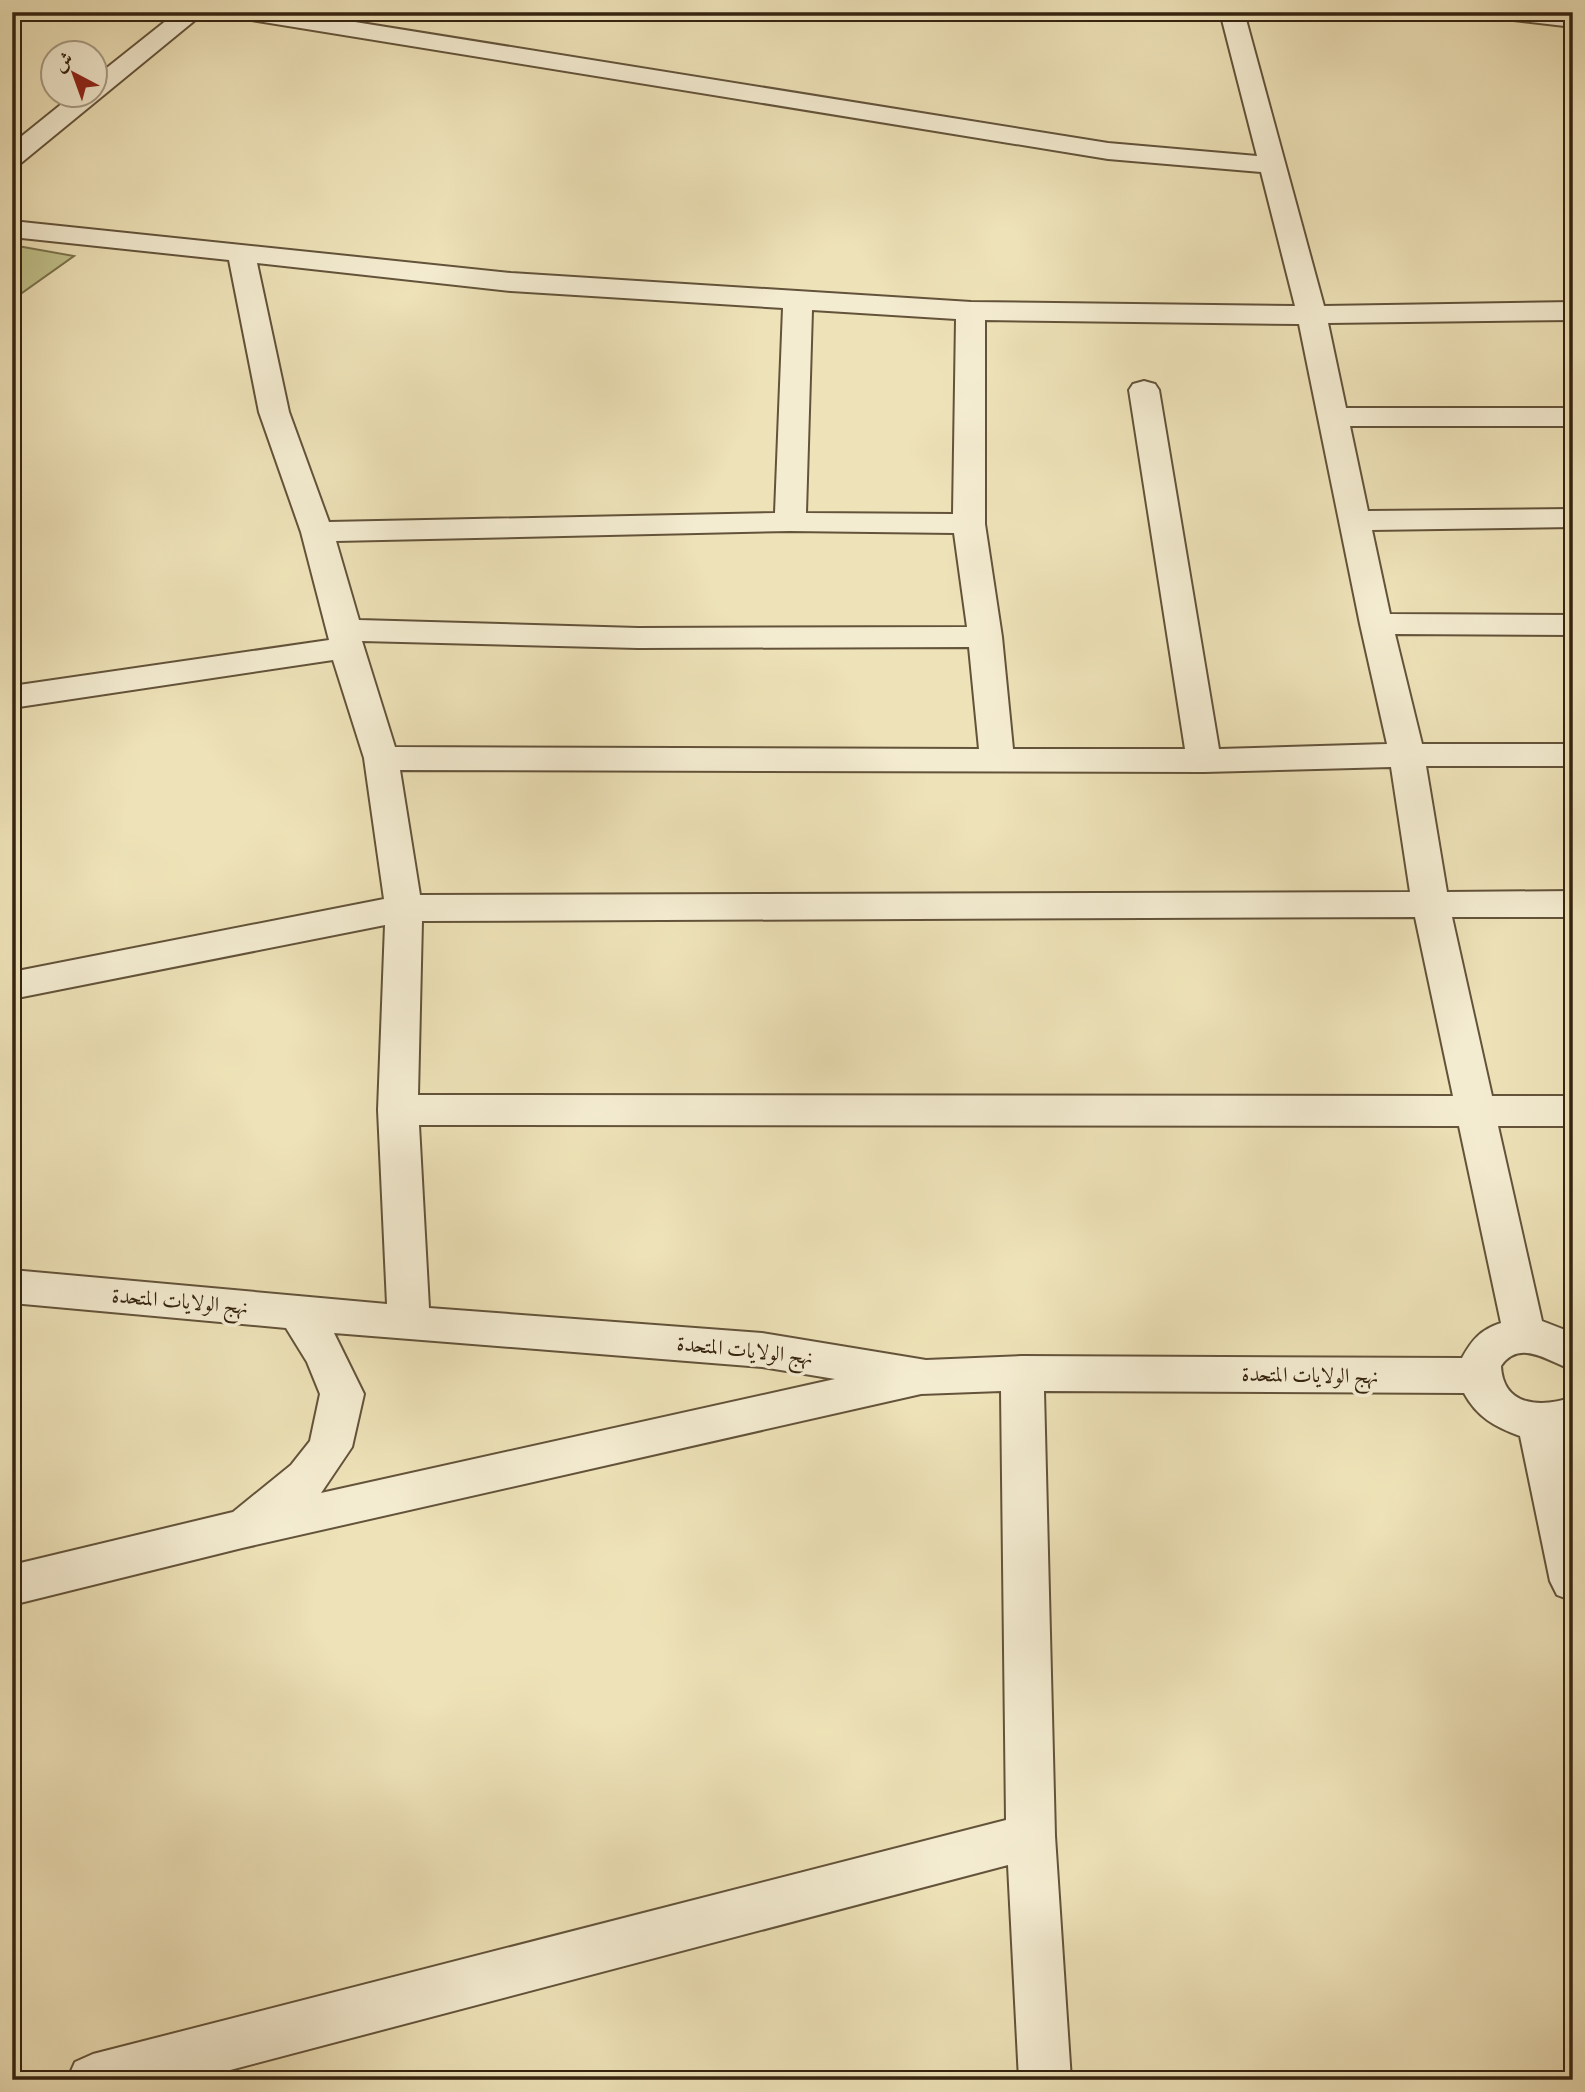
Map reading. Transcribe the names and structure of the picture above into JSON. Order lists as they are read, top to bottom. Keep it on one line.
{"streets":{"street":["نهج الولايات المتحدة"]},"north":"top left"}
